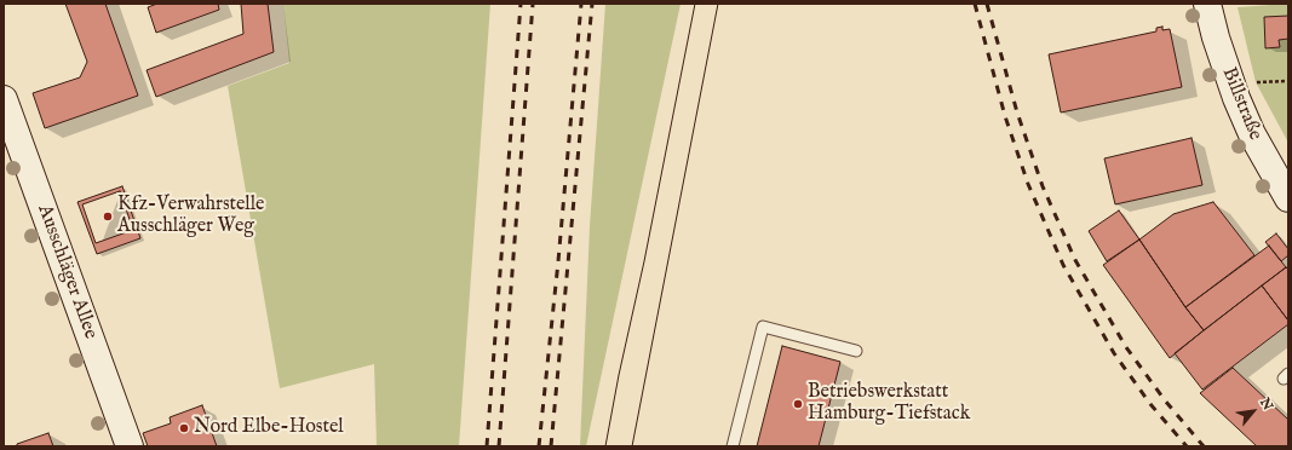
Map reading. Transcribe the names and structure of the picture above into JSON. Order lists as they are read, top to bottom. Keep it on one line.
{"streets":{"street":["Billstraße","Ausschläger Allee"]},"places":["Kfz-Verwahrstelle Ausschläger Weg","Betriebswerkstatt Hamburg-Tiefstack","Nord Elbe-Hostel"],"north":"top right"}
